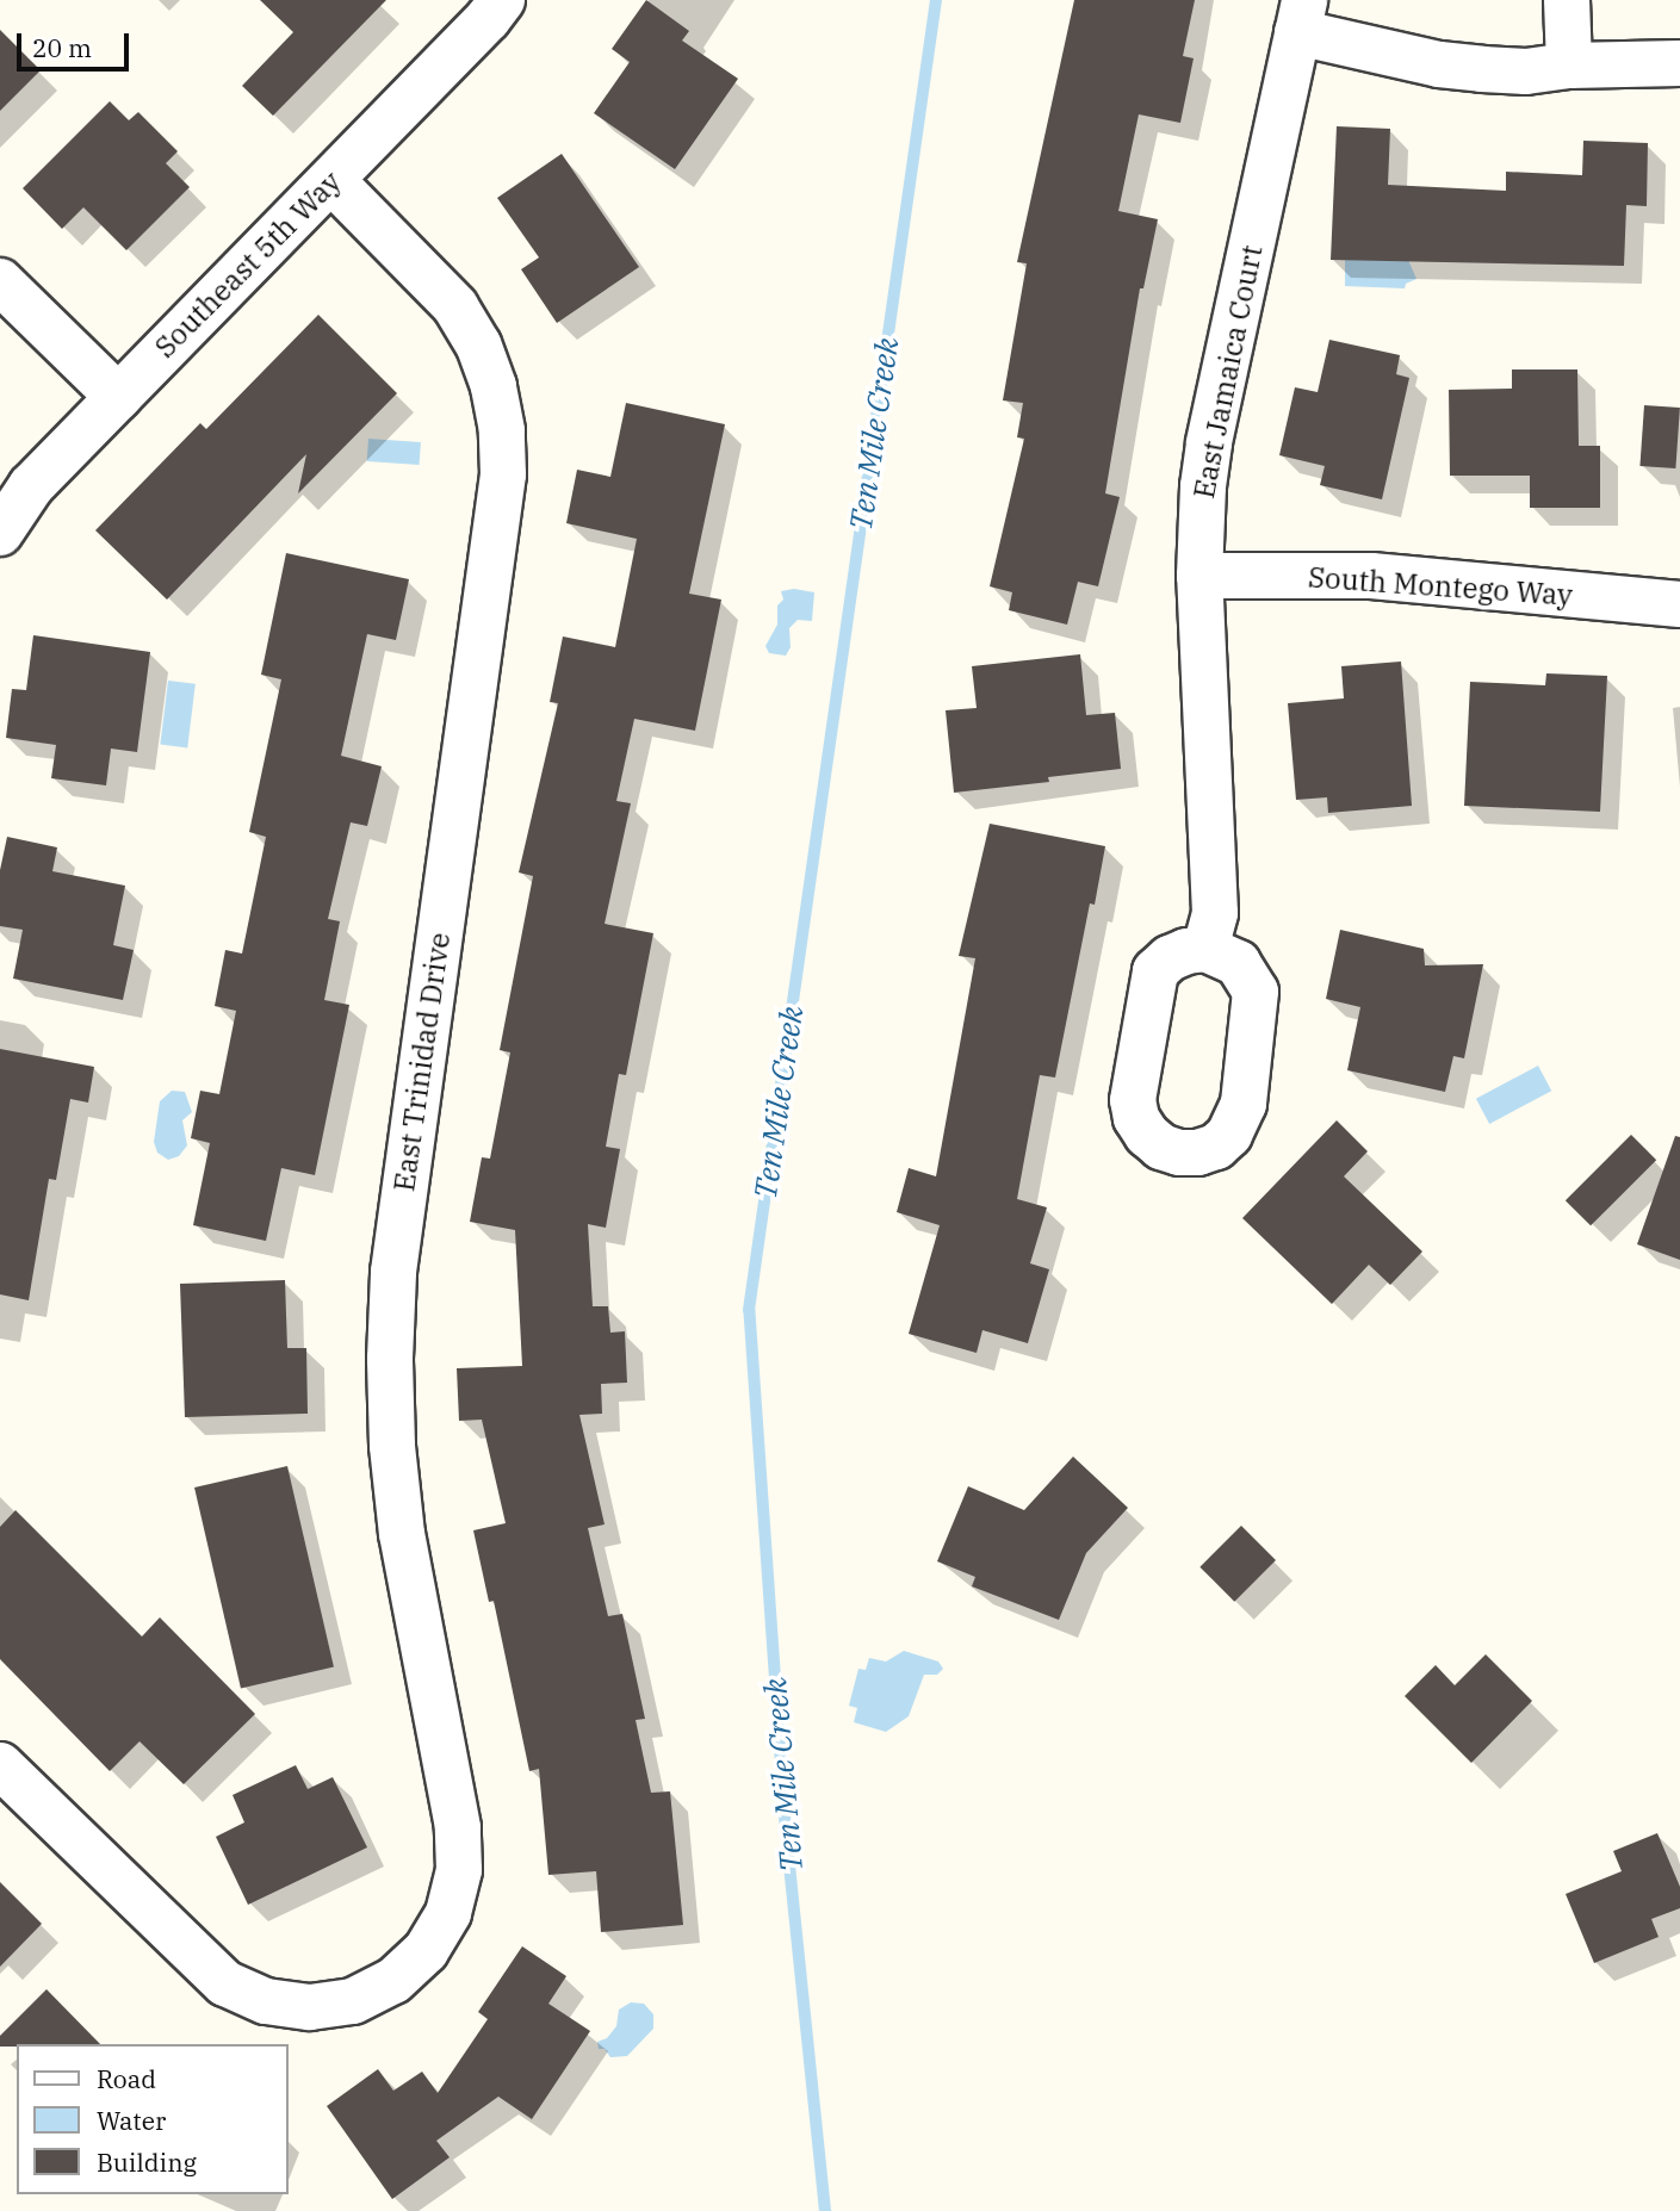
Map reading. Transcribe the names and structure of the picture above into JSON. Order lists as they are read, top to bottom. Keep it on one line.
{"streets":{"street":["Southeast 5th Way","East Jamaica Court","South Montego Way","East Trinidad Drive"]},"crossings":[["Southeast 5th Way","East Trinidad Drive"],["East Jamaica Court","South Montego Way"]],"water":["Ten Mile Creek"],"legend":["Road","Water","Building"],"scale_bar":"20 m"}
